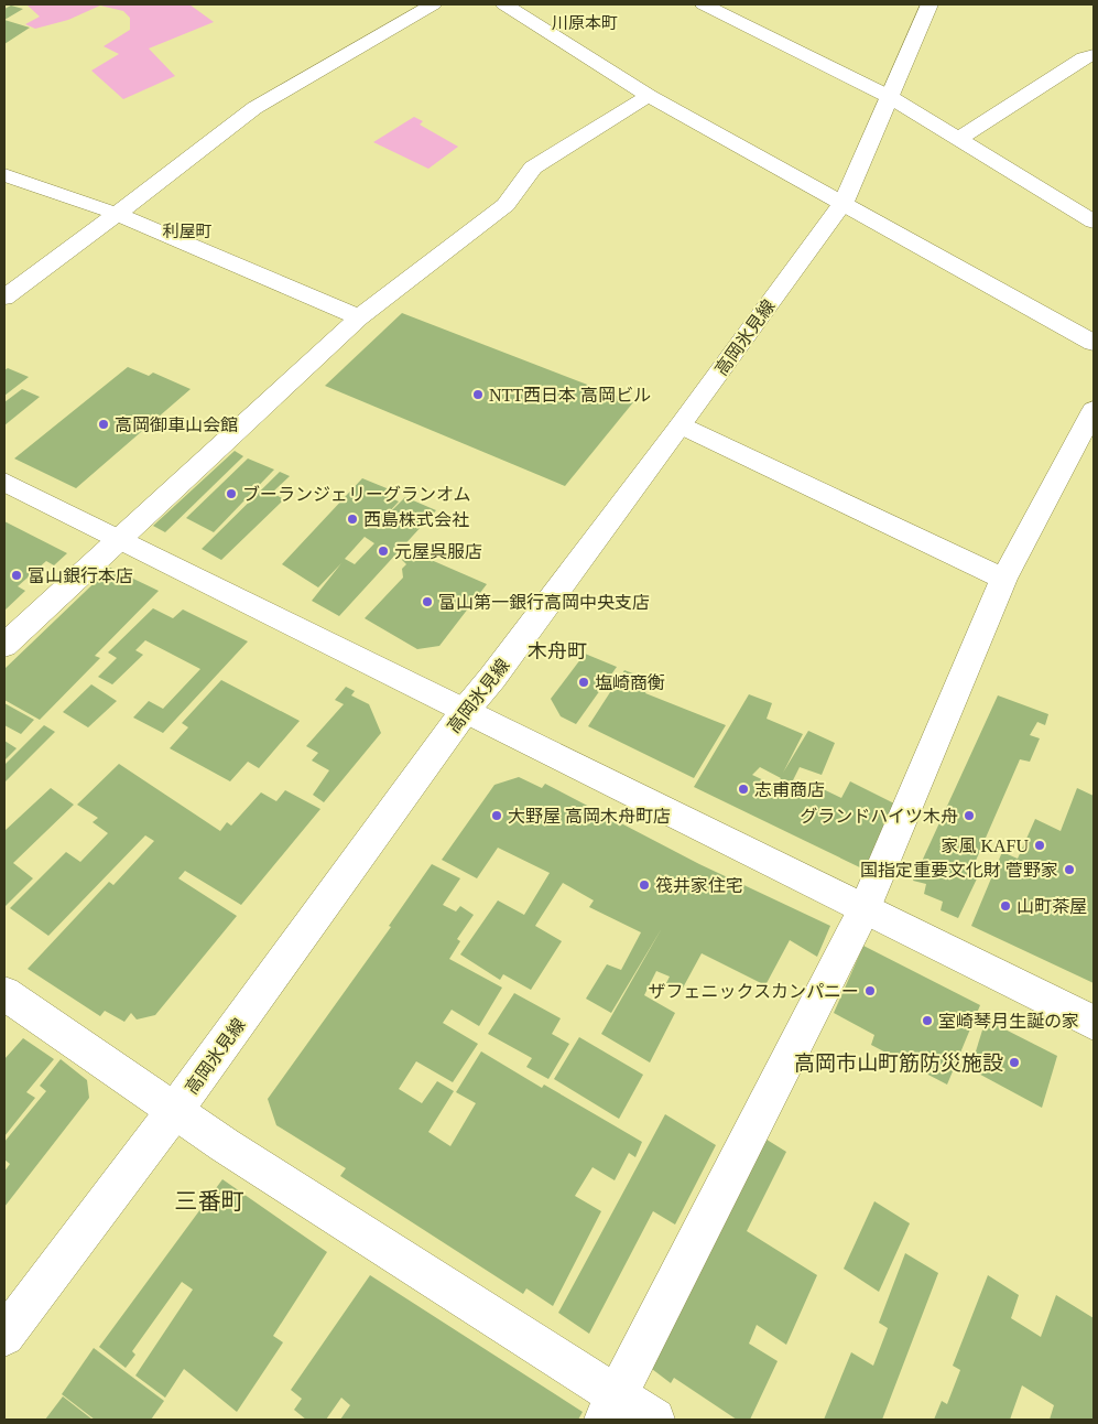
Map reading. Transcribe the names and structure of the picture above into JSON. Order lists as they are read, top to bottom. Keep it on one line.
{"streets":{"street":["高岡氷見線"]},"districts":["川原本町","利屋町","木舟町","三番町"],"places":["NTT西日本 高岡ビル","高岡御車山会館","ブーランジェリーグランオム","西島株式会社","元屋呉服店","富山銀行本店","富山第一銀行高岡中央支店","塩崎商衡","志甫商店","大野屋 高岡木舟町店","グランドハイツ木舟","家風 KAFU","国指定重要文化財 菅野家","筏井家住宅","山町茶屋","ザフェニックスカンパニー","室崎琴月生誕の家","高岡市山町筋防災施設"]}
